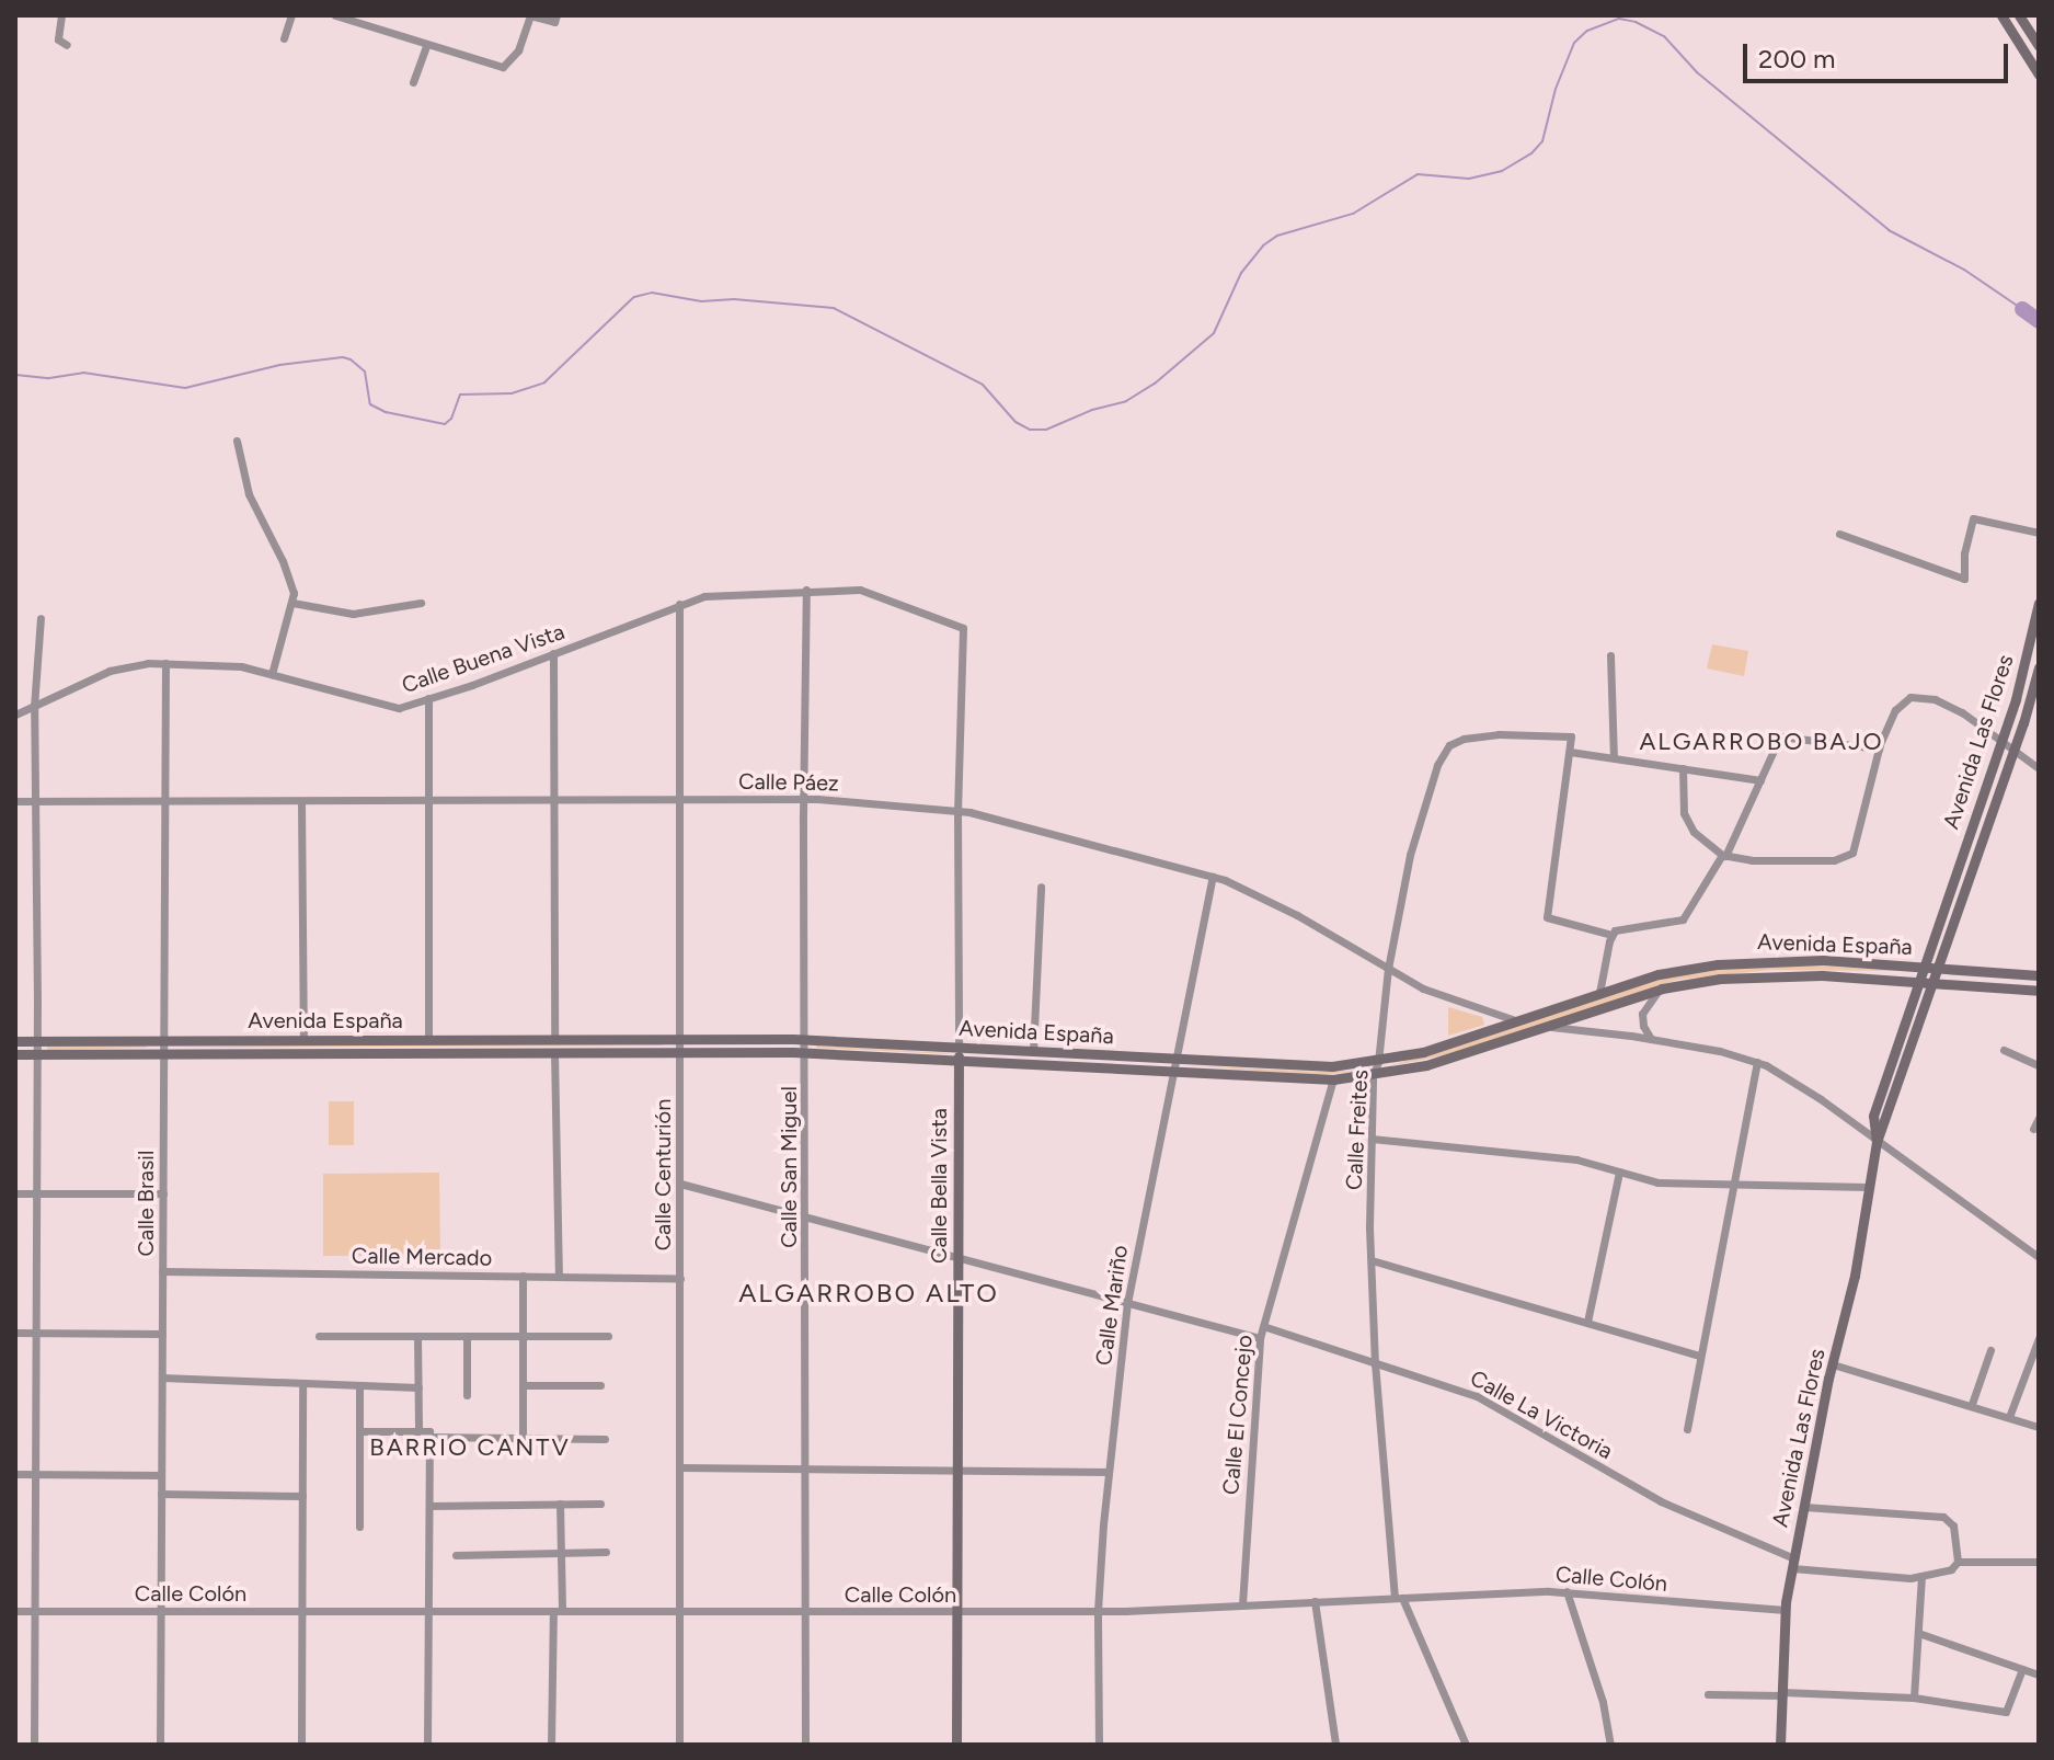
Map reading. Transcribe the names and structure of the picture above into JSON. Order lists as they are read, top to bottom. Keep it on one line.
{"streets":{"main road":["Avenida Las Flores","Avenida España","Calle Bella Vista"],"street":["Calle Buena Vista","Calle Páez","Calle Freites","Calle San Miguel","Calle Centurión","Calle Brasil","Calle Mercado","Calle Mariño","Calle El Concejo","Calle La Victoria","Calle Colón"]},"crossings":[["Calle Buena Vista","Calle San Miguel"],["Calle Buena Vista","Calle Centurión"],["Calle Buena Vista","Calle Bella Vista"],["Calle Buena Vista","Calle Brasil"],["Avenida Las Flores","Avenida España"],["Avenida Las Flores","Calle La Victoria"],["Avenida Las Flores","Calle Colón"],["Calle Páez","Avenida España"],["Calle Páez","Calle Freites"],["Calle Páez","Calle San Miguel"],["Calle Páez","Calle Centurión"],["Calle Páez","Calle Bella Vista"],["Calle Páez","Calle Brasil"],["Calle Páez","Calle Mariño"],["Avenida España","Calle Freites"],["Avenida España","Calle San Miguel"],["Avenida España","Calle Centurión"],["Avenida España","Calle Bella Vista"],["Avenida España","Calle Brasil"],["Avenida España","Calle Mariño"],["Avenida España","Calle El Concejo"],["Calle Freites","Calle La Victoria"],["Calle Freites","Calle Colón"],["Calle San Miguel","Calle Colón"],["Calle Centurión","Calle Mercado"],["Calle Centurión","Calle Colón"],["Calle Bella Vista","Calle Colón"],["Calle Brasil","Calle Mercado"],["Calle Brasil","Calle Colón"],["Calle Mariño","Calle Colón"],["Calle El Concejo","Calle La Victoria"],["Calle El Concejo","Calle Colón"]],"districts":["ALGARROBO BAJO","ALGARROBO ALTO","BARRIO CANTV"],"scale_bar":"200 m"}
